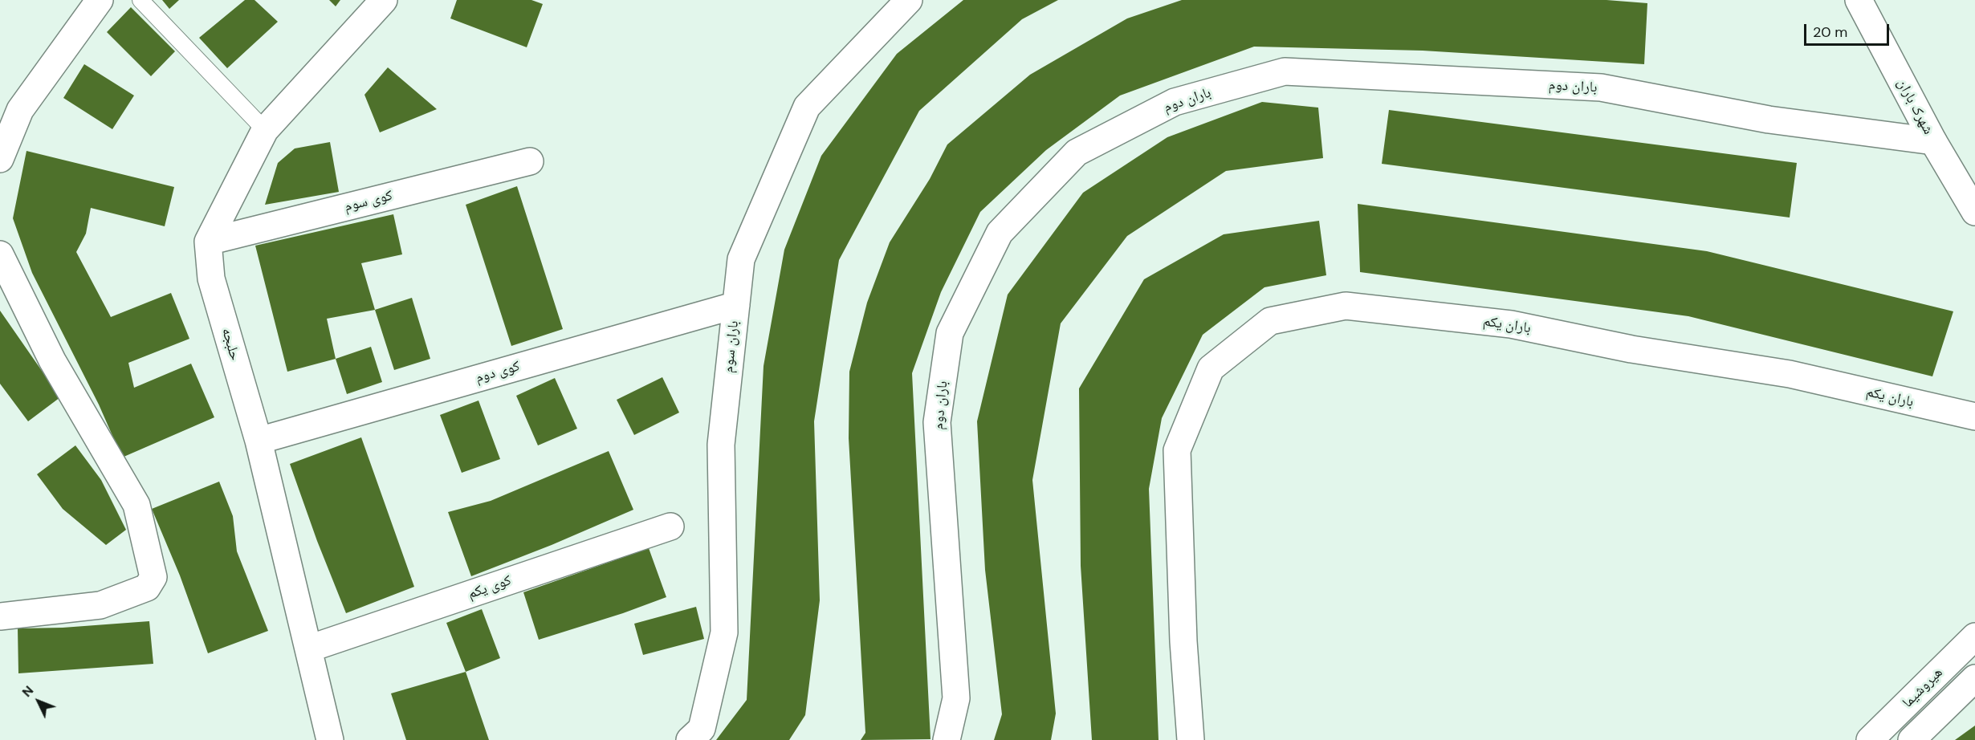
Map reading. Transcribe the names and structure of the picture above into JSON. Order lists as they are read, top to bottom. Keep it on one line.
{"streets":{"street":["باران دوم","شهرک باران","کوی سوم","باران یکم","حلبجه","باران سوم","کوی دوم","کوی یکم","هیروشیما"]},"crossings":[["باران دوم","شهرک باران"],["کوی سوم","حلبجه"],["حلبجه","کوی دوم"],["حلبجه","کوی یکم"],["باران سوم","کوی دوم"]],"scale_bar":"20 m","north":"top left"}
